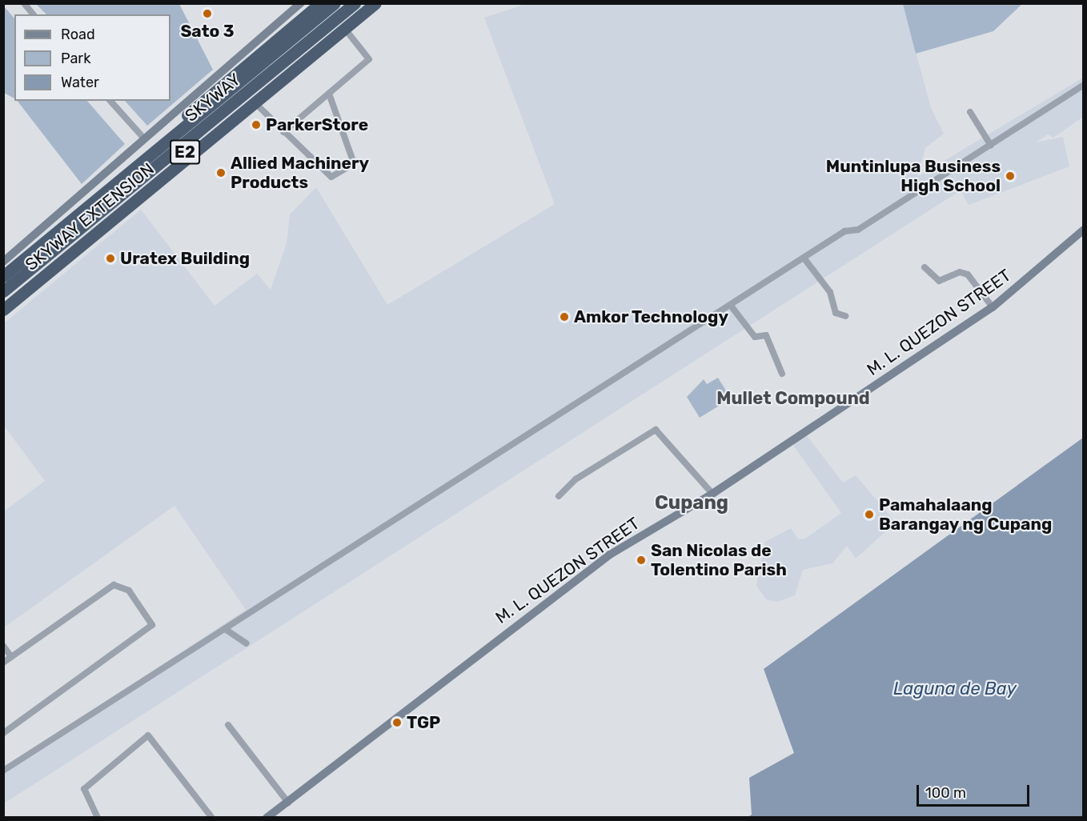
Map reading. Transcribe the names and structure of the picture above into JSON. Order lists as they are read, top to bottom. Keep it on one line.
{"streets":{"highway":["SKYWAY","E2","SKYWAY EXTENSION"],"main road":["M. L. QUEZON STREET"]},"districts":["Mullet Compound","Cupang"],"water":["Laguna de Bay"],"places":["Sato 3","ParkerStore","Allied Machinery Products","Muntinlupa Business High School","Uratex Building","Amkor Technology","Pamahalaang Barangay ng Cupang","San Nicolas de Tolentino Parish","TGP"],"legend":["Road","Park","Water"],"scale_bar":"100 m"}
